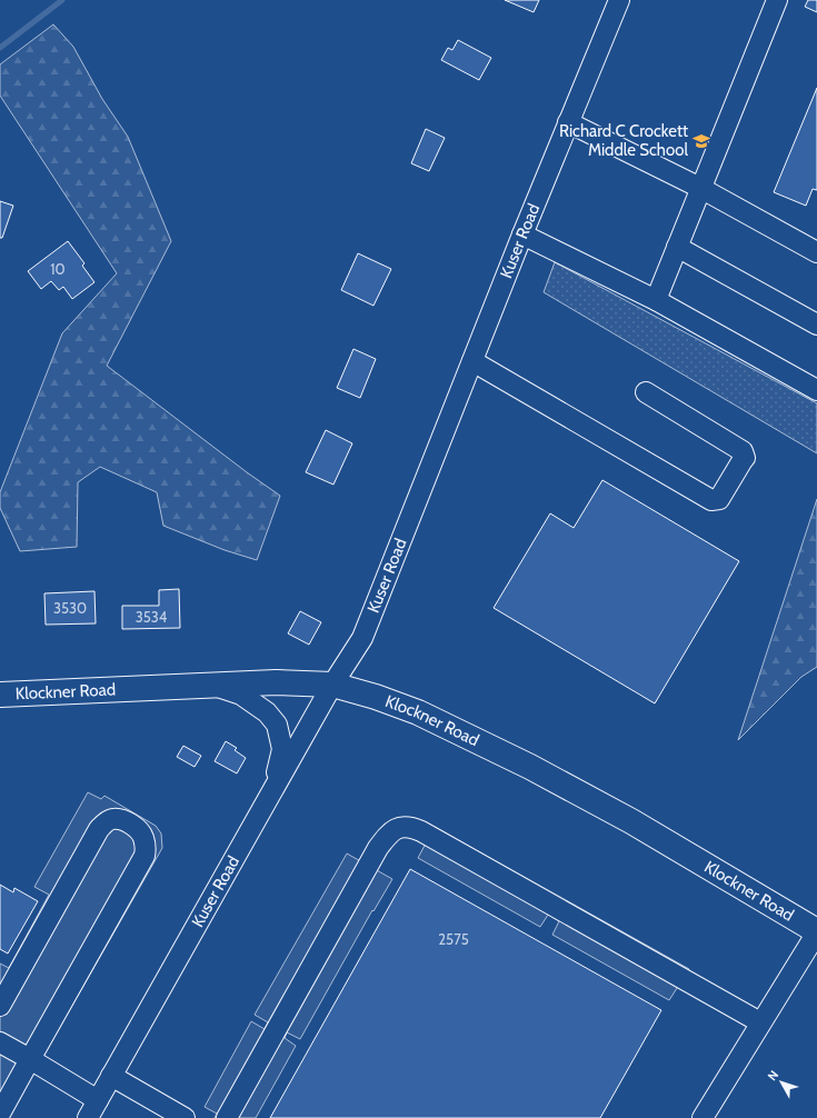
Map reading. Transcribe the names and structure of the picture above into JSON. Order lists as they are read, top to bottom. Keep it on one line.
{"streets":{"main road":["Klockner Road"],"street":["Kuser Road"]},"crossings":[["Kuser Road","Klockner Road"]],"places":{"school or university":["Richard C Crockett Middle School"]},"house_numbers":["10","3530","3534","2575"],"north":"top left"}
